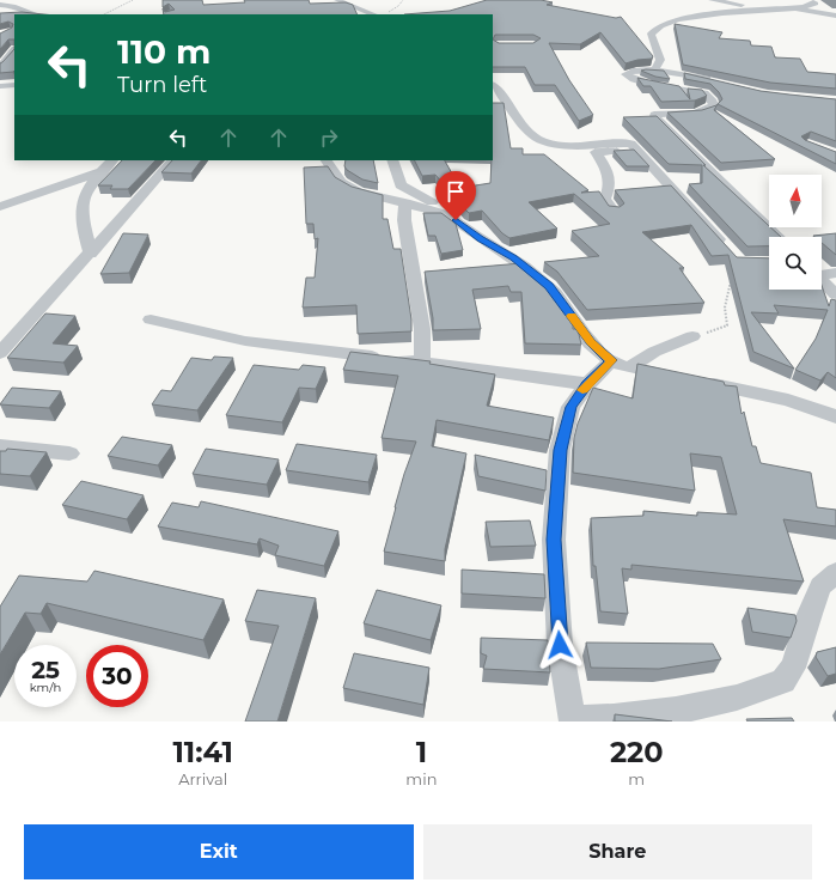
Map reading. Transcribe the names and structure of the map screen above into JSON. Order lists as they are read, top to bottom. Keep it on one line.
{"north":"top","page":{"turn":["110 m","Turn left"],"speed":"25 km/h","limit":"30","eta":["11:41","Arrival","1","min","220","m"],"buttons":["Exit","Share"]}}
